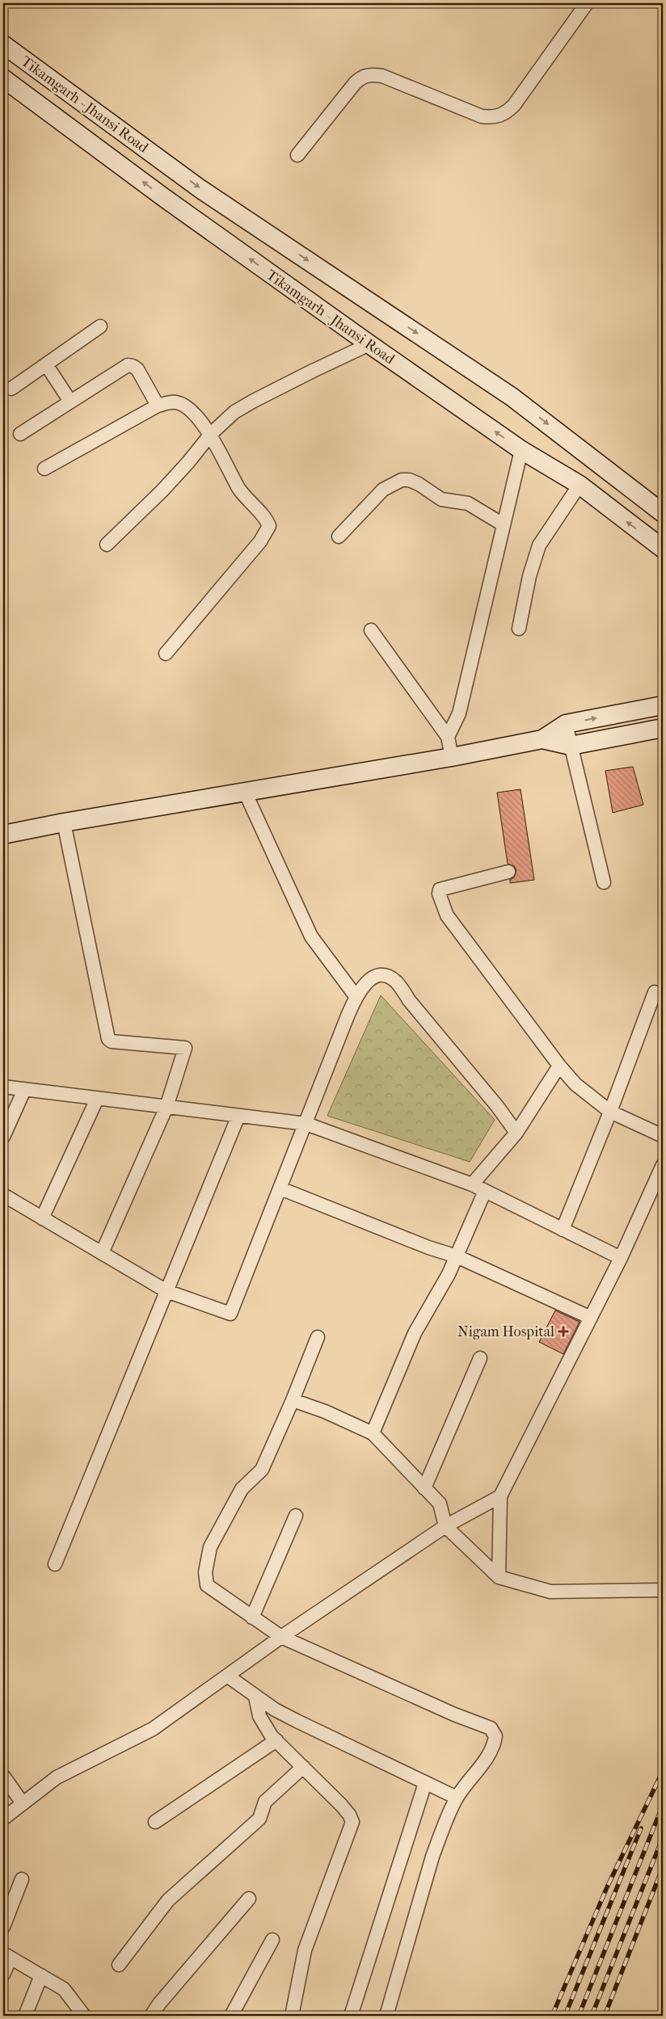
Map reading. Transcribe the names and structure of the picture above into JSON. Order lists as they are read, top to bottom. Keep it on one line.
{"streets":{"street":["Tikamgarh - Jhansi Road"]},"places":{"health":["Nigam Hospital"]}}
